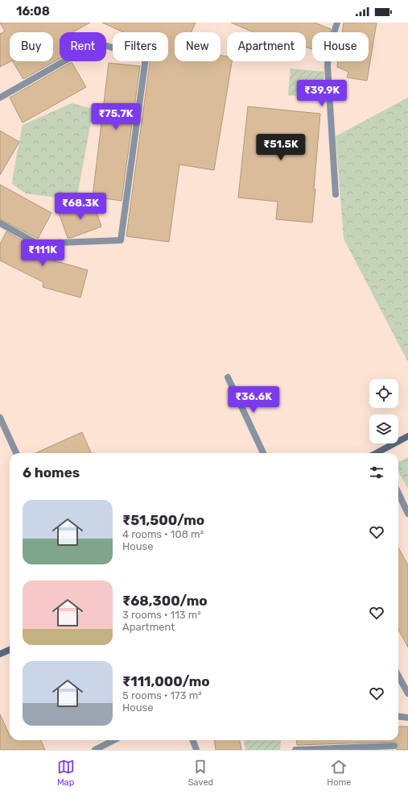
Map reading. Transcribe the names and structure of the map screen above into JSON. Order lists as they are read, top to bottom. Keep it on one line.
{"page":{"status":"16:08","chip":["Buy","Rent","Filters","New","Apartment","House"],"price":["₹39.9K","₹75.7K","₹51.5K","₹68.3K","₹111K","₹36.6K"],"heading":"6 homes","list":[{"name":"₹51,500/mo","note":"4 rooms · 108 m² · House"},{"name":"₹68,300/mo","note":"3 rooms · 113 m² · Apartment"},{"name":"₹111,000/mo","note":"5 rooms · 173 m² · House"}],"tabs":["Map","Saved","Home"]}}
